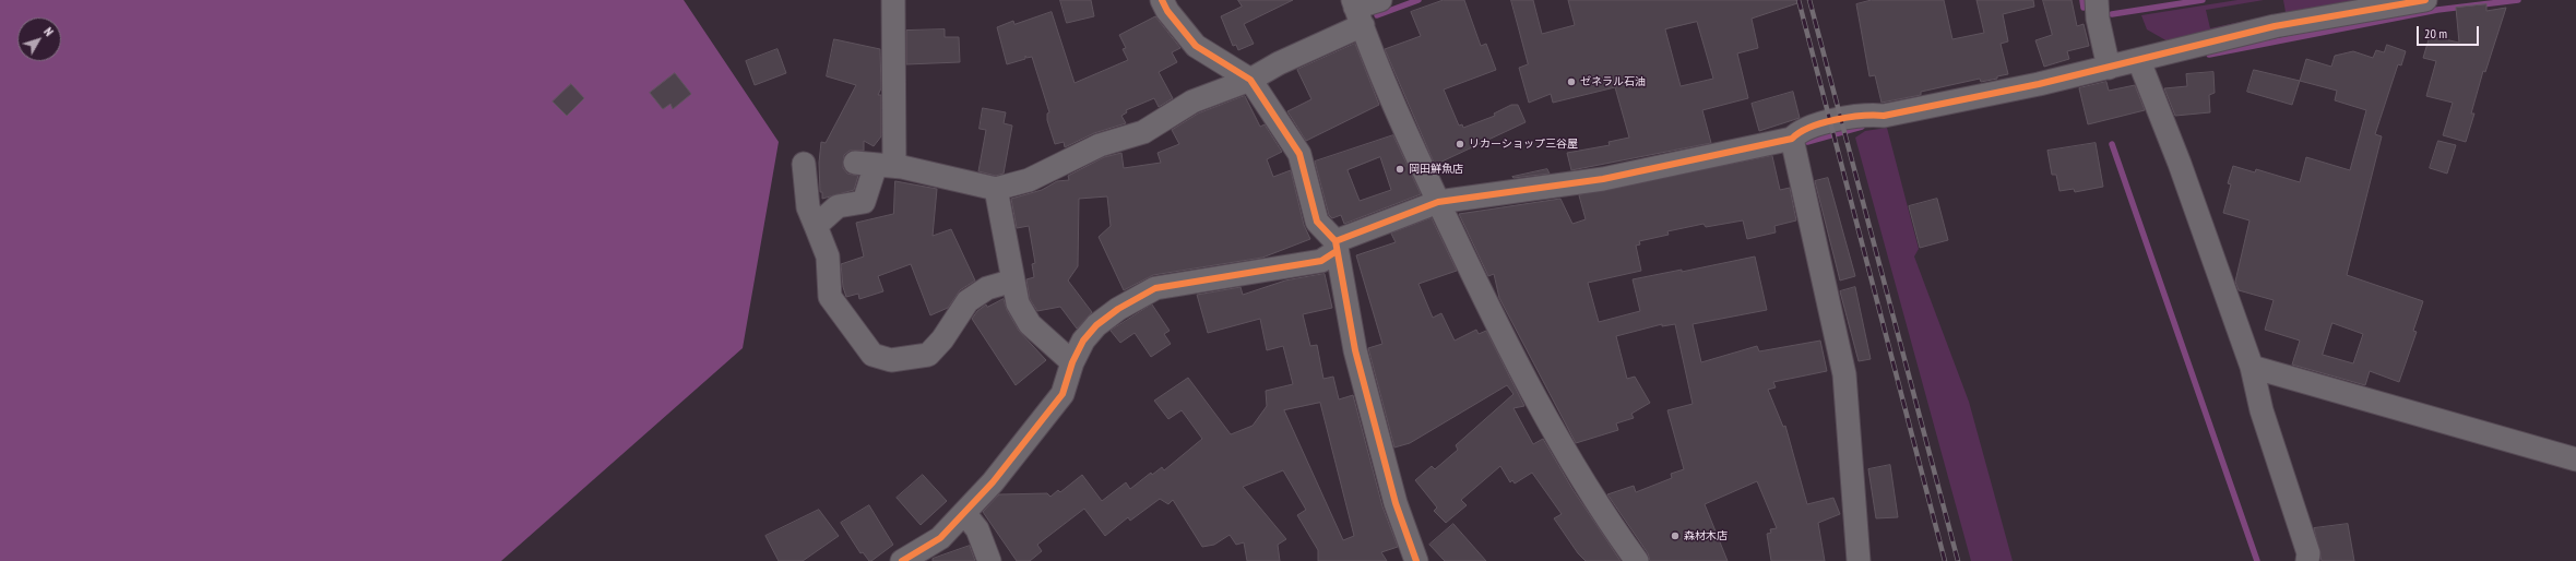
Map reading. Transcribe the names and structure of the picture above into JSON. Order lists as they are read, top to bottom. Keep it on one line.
{"places":["ゼネラル石油","リカーショップ三谷屋","岡田鮮魚店","森材木店"],"scale_bar":"20 m","north":"top right"}
